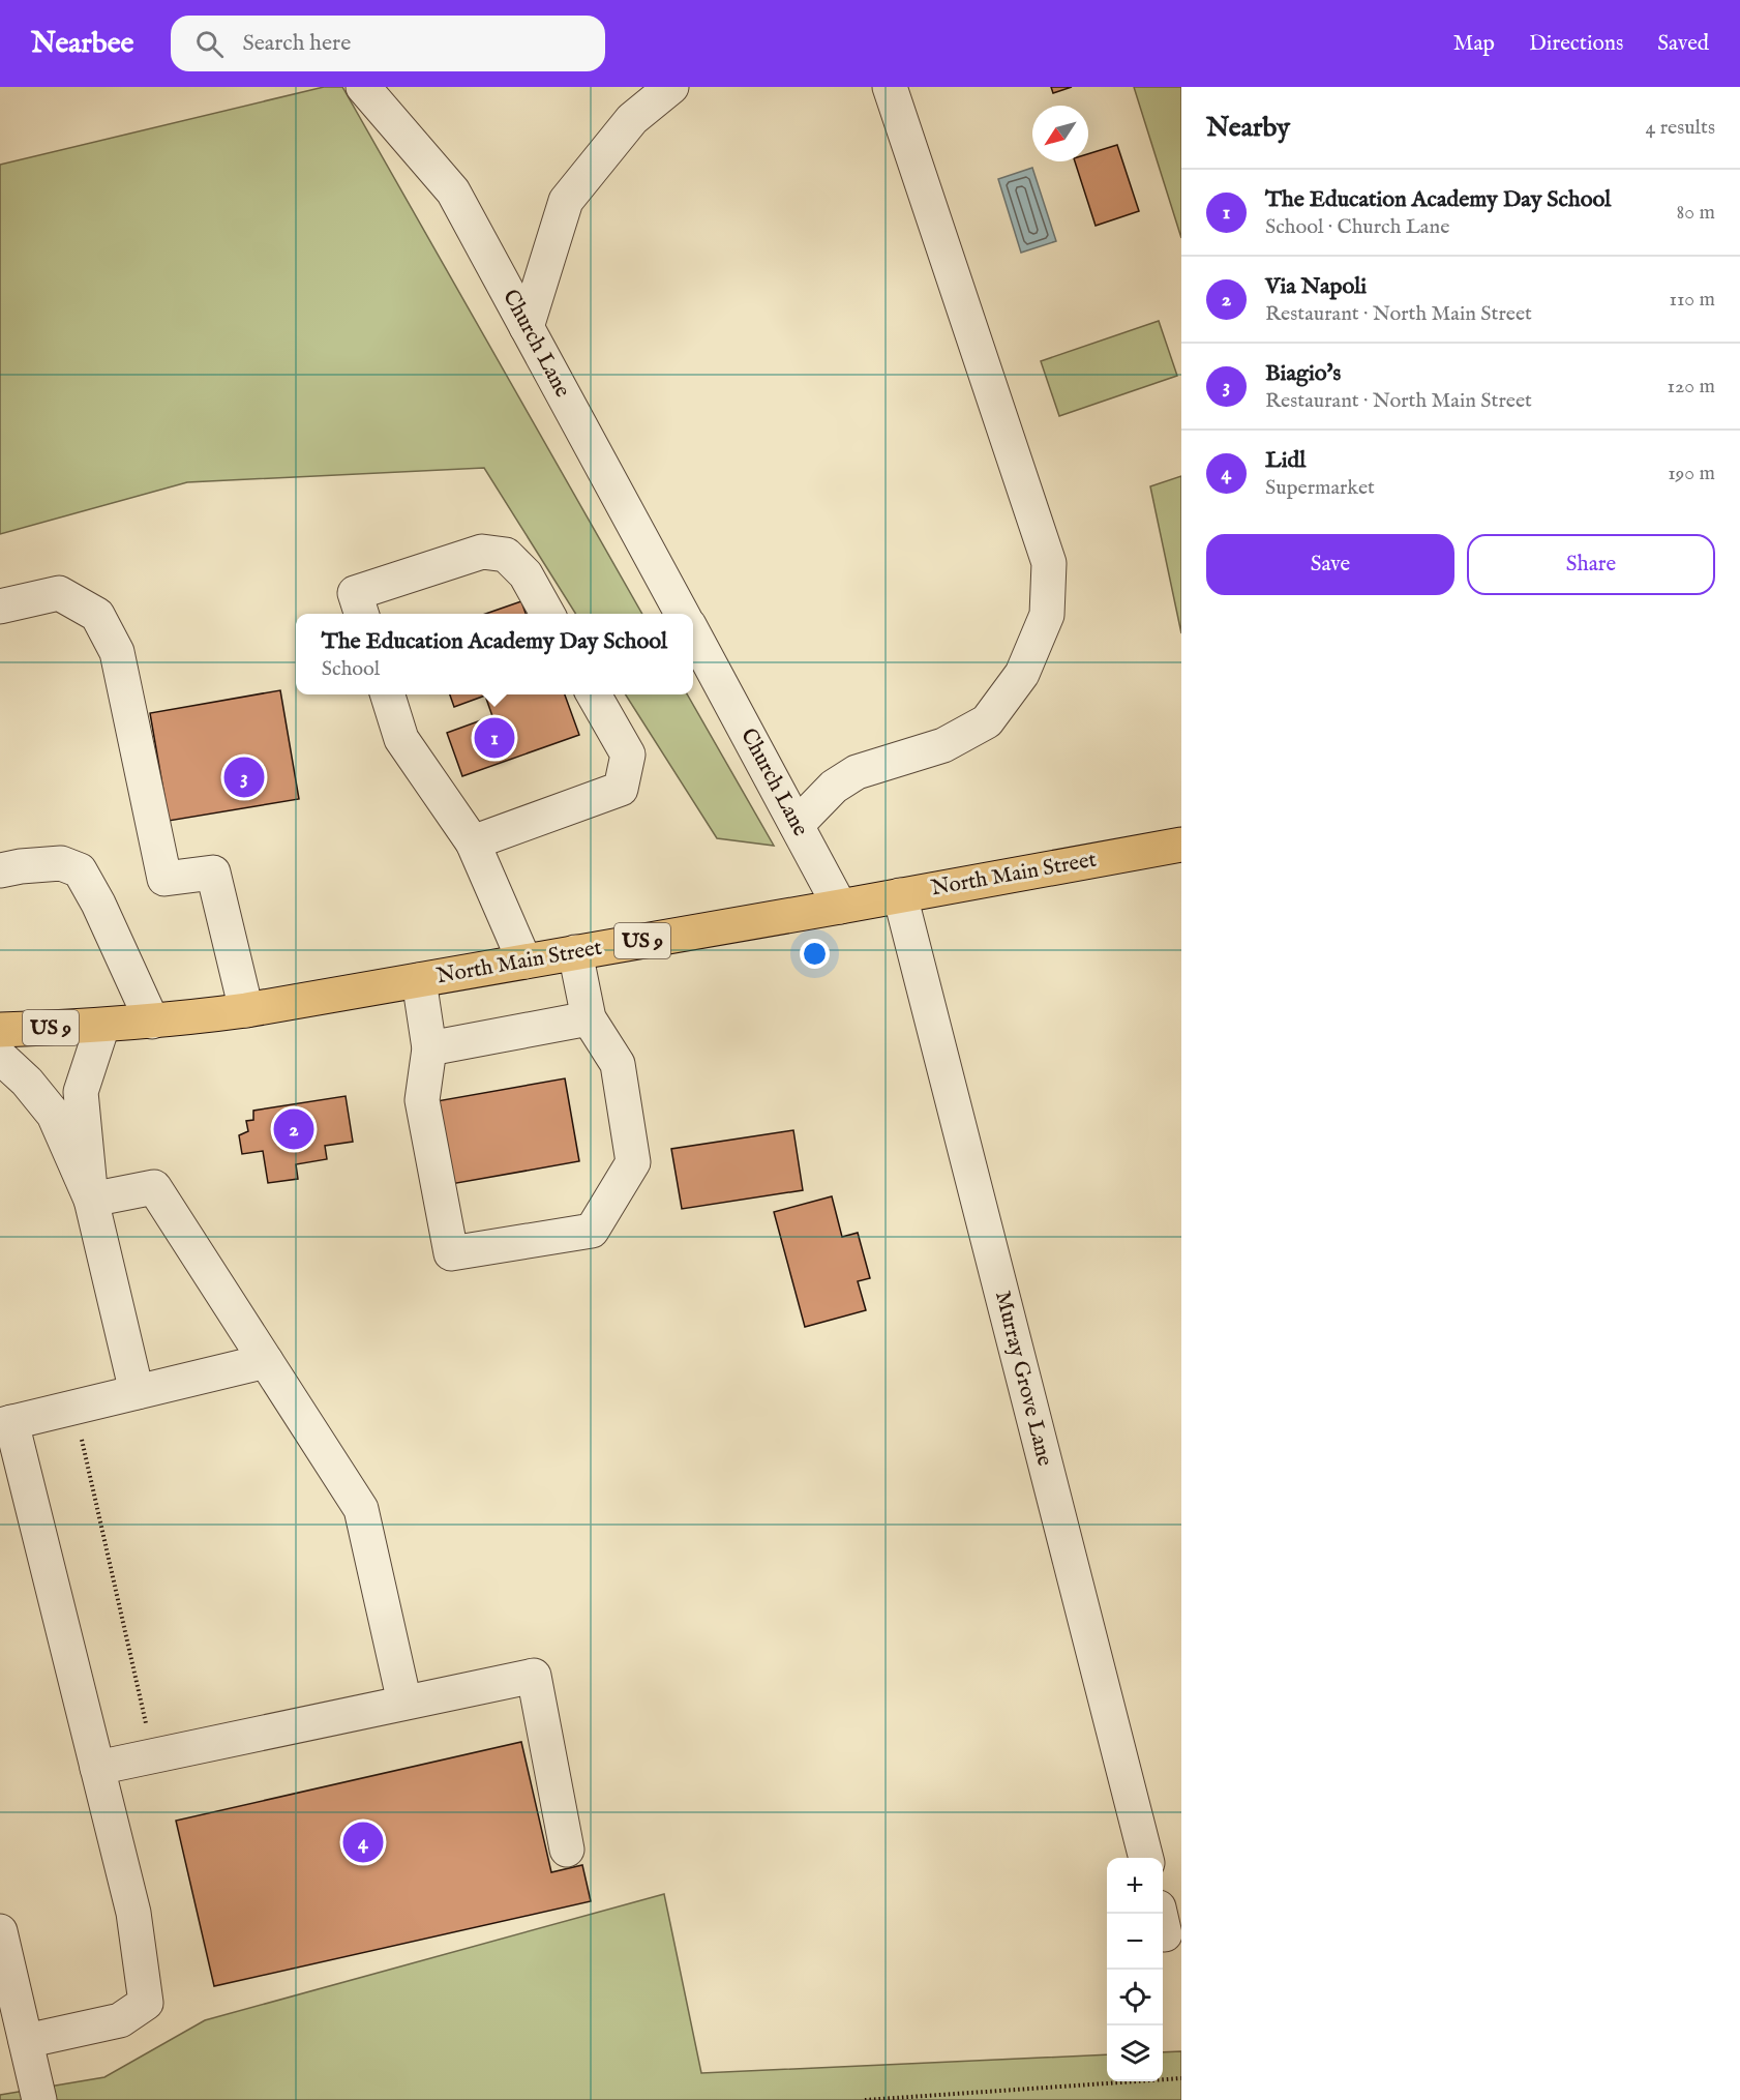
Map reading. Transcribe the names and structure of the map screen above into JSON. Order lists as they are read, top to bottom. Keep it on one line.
{"streets":{"highway":["North Main Street","US 9"],"street":["Church Lane","Murray Grove Lane"]},"crossings":[["Church Lane","North Main Street"],["North Main Street","Murray Grove Lane"]],"north":"bottom left","page":{"header":"Nearbee","search":"Search here","nav":["Map","Directions","Saved"],"heading":["Nearby","4 results"],"list":[{"mark":"1","name":"The Education Academy Day School","note":"School · Church Lane","value":"80 m"},{"mark":"2","name":"Via Napoli","note":"Restaurant · North Main Street","value":"110 m"},{"mark":"3","name":"Biagio's","note":"Restaurant · North Main Street","value":"120 m"},{"mark":"4","name":"Lidl","note":"Supermarket","value":"190 m"}],"buttons":["Save","Share"],"popup":["The Education Academy Day School","School"],"pins":["1","3","2","4"],"map_buttons":["+","−"]}}
